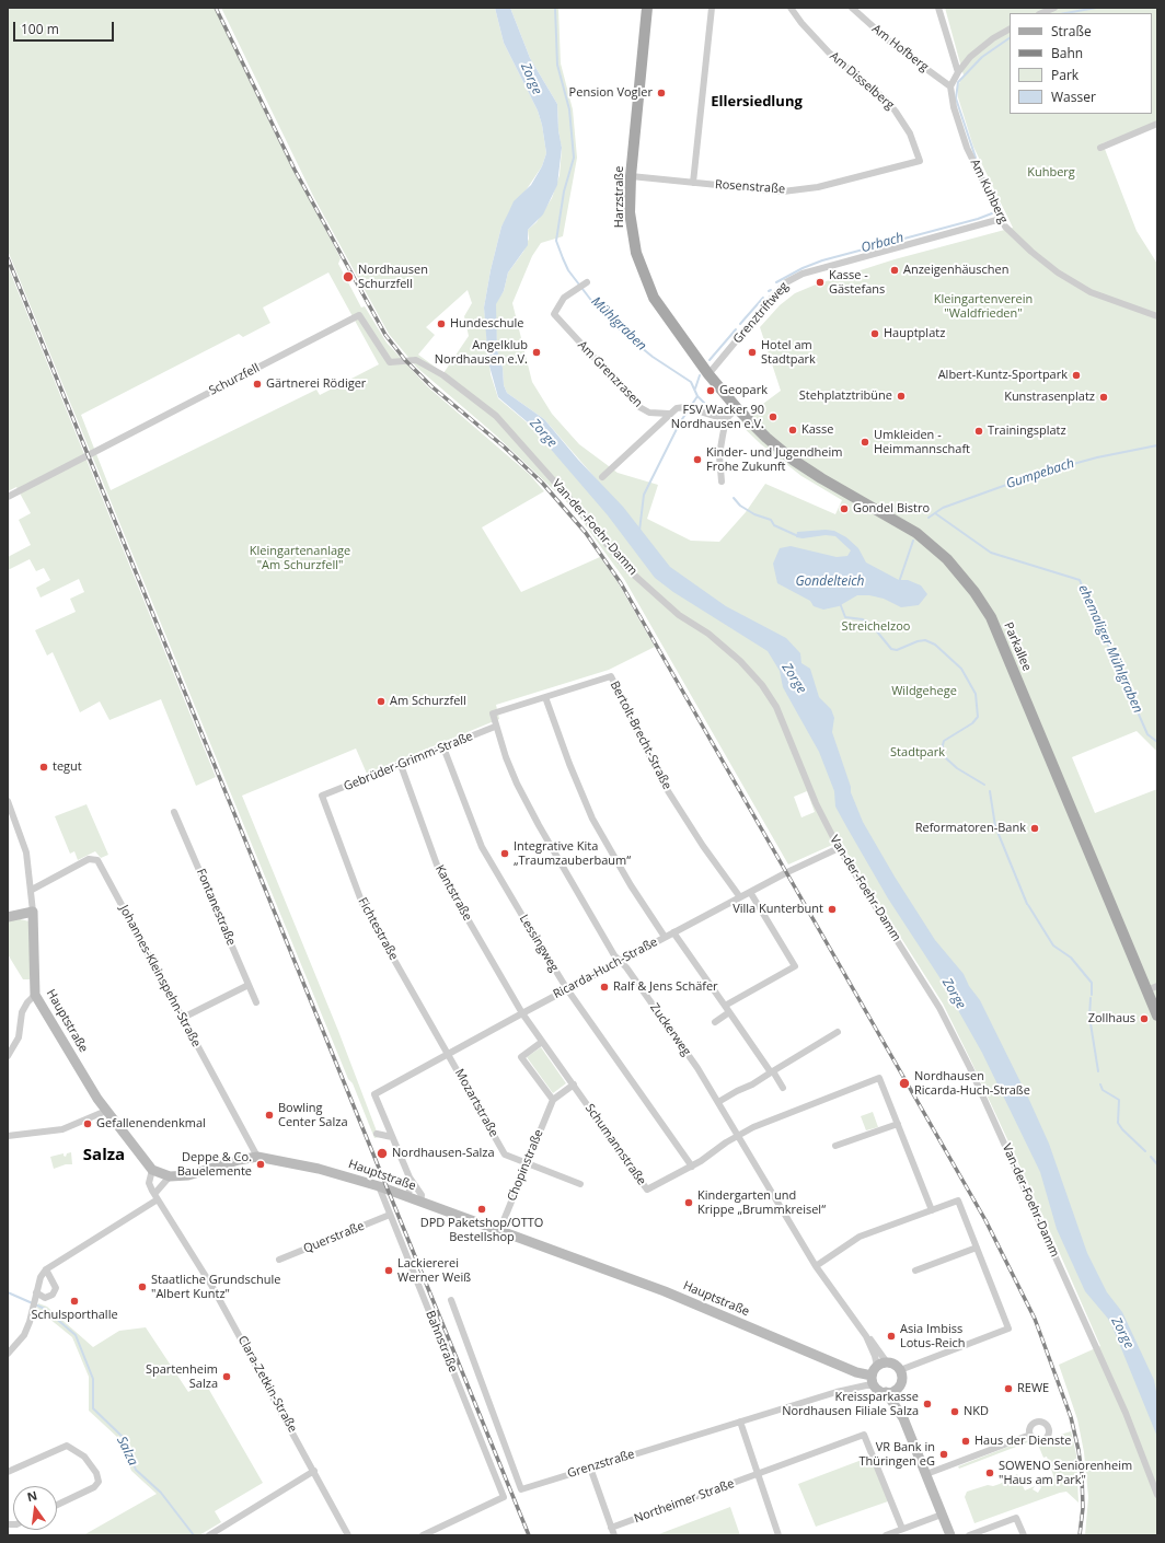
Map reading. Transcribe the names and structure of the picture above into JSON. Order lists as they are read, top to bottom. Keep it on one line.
{"streets":{"main road":["Harzstraße","Parkallee"],"street":["Am Hofberg","Am Disselberg","Rosenstraße","Am Kuhberg","Grenztriftweg","Am Grenzrasen","Schurzfell","Van-der-Foehr-Damm","Bertolt-Brecht-Straße","Gebrüder-Grimm-Straße","Kantstraße","Fontanestraße","Fichtestraße","Lessingweg","Ricarda-Huch-Straße","Johannes-Kleinspehn-Straße","Hauptstraße","Zuckerweg","Mozartstraße","Schumannstraße","Chopinstraße","Querstraße","Bahnstraße","Clara-Zetkin-Straße","Grenzstraße","Northeimer Straße"]},"crossings":[["Am Hofberg","Am Kuhberg"],["Am Disselberg","Rosenstraße"],["Rosenstraße","Harzstraße"],["Am Kuhberg","Grenztriftweg"],["Harzstraße","Grenztriftweg"],["Harzstraße","Parkallee"],["Schurzfell","Van-der-Foehr-Damm"],["Van-der-Foehr-Damm","Ricarda-Huch-Straße"],["Bertolt-Brecht-Straße","Ricarda-Huch-Straße"],["Bertolt-Brecht-Straße","Zuckerweg"],["Gebrüder-Grimm-Straße","Kantstraße"],["Gebrüder-Grimm-Straße","Fichtestraße"],["Gebrüder-Grimm-Straße","Lessingweg"],["Gebrüder-Grimm-Straße","Zuckerweg"],["Kantstraße","Ricarda-Huch-Straße"],["Kantstraße","Schumannstraße"],["Fichtestraße","Ricarda-Huch-Straße"],["Fichtestraße","Mozartstraße"],["Lessingweg","Ricarda-Huch-Straße"],["Lessingweg","Schumannstraße"],["Ricarda-Huch-Straße","Zuckerweg"],["Ricarda-Huch-Straße","Mozartstraße"],["Ricarda-Huch-Straße","Schumannstraße"],["Johannes-Kleinspehn-Straße","Hauptstraße"],["Hauptstraße","Zuckerweg"],["Hauptstraße","Chopinstraße"],["Hauptstraße","Bahnstraße"],["Hauptstraße","Clara-Zetkin-Straße"],["Hauptstraße","Grenzstraße"],["Zuckerweg","Schumannstraße"],["Zuckerweg","Grenzstraße"],["Mozartstraße","Chopinstraße"],["Querstraße","Bahnstraße"]],"districts":["Ellersiedlung","Salza"],"water":["Zorge","Orbach","Mühlgraben","Gumpebach","Gondelteich","ehemaliger Mühlgraben","Salza"],"parks":["Kuhberg","Kleingartenverein \"Waldfrieden\"","Kleingartenanlage \"Am Schurzfell\"","Streichelzoo","Wildgehege","Stadtpark"],"places":["Pension Vogler","Anzeigenhäuschen","Nordhausen Schurzfell","Kasse - Gästefans","Hundeschule","Hauptplatz","Angelklub Nordhausen e.V.","Hotel am Stadtpark","Albert-Kuntz-Sportpark","Gärtnerei Rödiger","Geopark","Stehplatztribüne","Kunstrasenplatz","FSV Wacker 90 Nordhausen e.V.","Kasse","Trainingsplatz","Umkleiden - Heimmannschaft","Kinder- und Jugendheim Frohe Zukunft","Gondel Bistro","Am Schurzfell","tegut","Reformatoren-Bank","Integrative Kita „Traumzauberbaum“","Villa Kunterbunt","Ralf & Jens Schäfer","Zollhaus","Nordhausen Ricarda-Huch-Straße","Bowling Center Salza","Gefallenendenkmal","Nordhausen-Salza","Deppe & Co. Bauelemente","Kindergarten und Krippe „Brummkreisel“","DPD Paketshop/OTTO Bestellshop","Lackiererei Werner Weiß","Staatliche Grundschule \"Albert Kuntz\"","Schulsporthalle","Asia Imbiss Lotus-Reich","Spartenheim Salza","REWE","Kreissparkasse Nordhausen Filiale Salza","NKD","Haus der Dienste","VR Bank in Thüringen eG","SOWENO Seniorenheim \"Haus am Park\""],"legend":["Straße","Bahn","Park","Wasser"],"scale_bar":"100 m","north":"top"}
